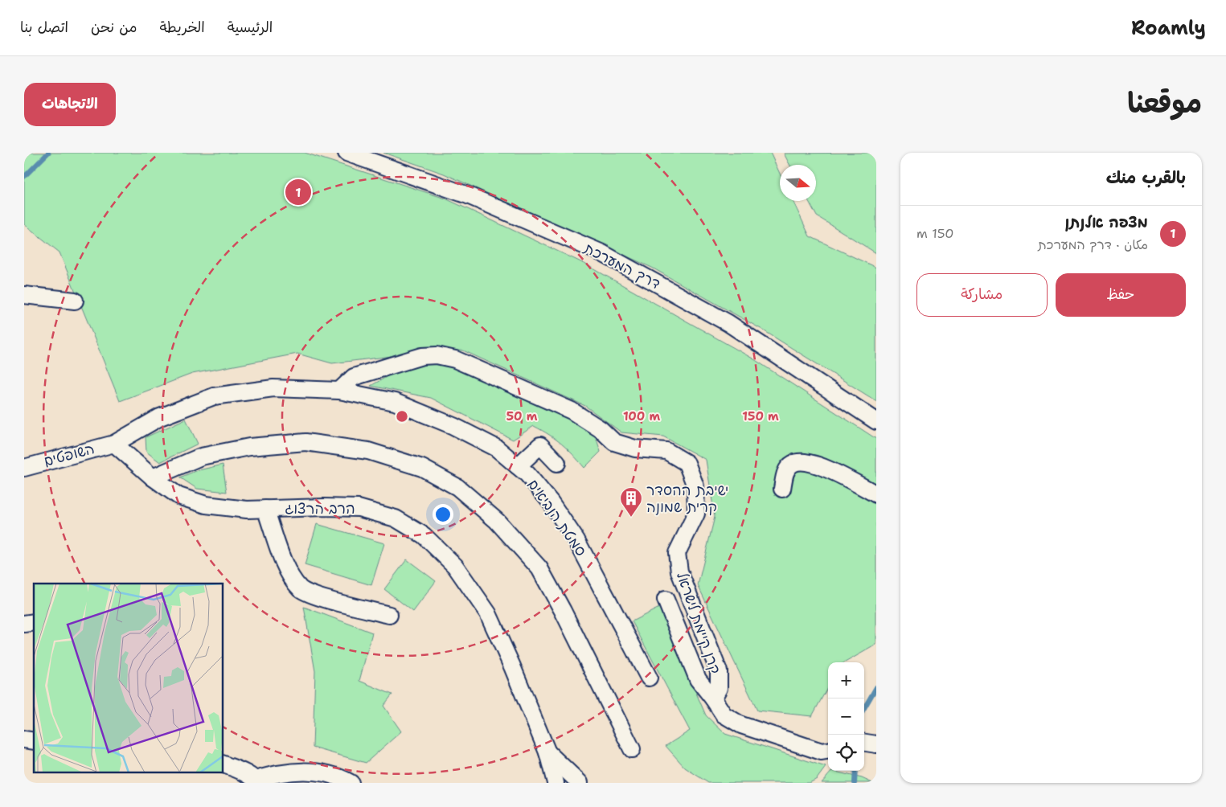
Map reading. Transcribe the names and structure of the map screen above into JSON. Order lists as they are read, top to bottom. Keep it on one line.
{"streets":{"street":["דרך המערכת","השופטים","הרב הרצוג","סמטת הנביאים","קרן קיימת לישראל"]},"crossings":[["השופטים","הרב הרצוג"],["השופטים","סמטת הנביאים"],["הרב הרצוג","סמטת הנביאים"],["סמטת הנביאים","קרן קיימת לישראל"]],"places":{"building":["ישיבת ההסדר קרית שמונה"]},"north":"right","page":{"header":"Roamly","nav":["الرئيسية","الخريطة","من نحن","اتصل بنا"],"title":"موقعنا","buttons":["الاتجاهات",["حفظ","مشاركة"]],"heading":"بالقرب منك","pins":"1","list":[{"mark":"1","name":"מצפה אלנתן","note":"مكان · דרך המערכת","value":"150 m"}],"map_buttons":["+","−"]},"rings":["50 m","100 m","150 m"]}
